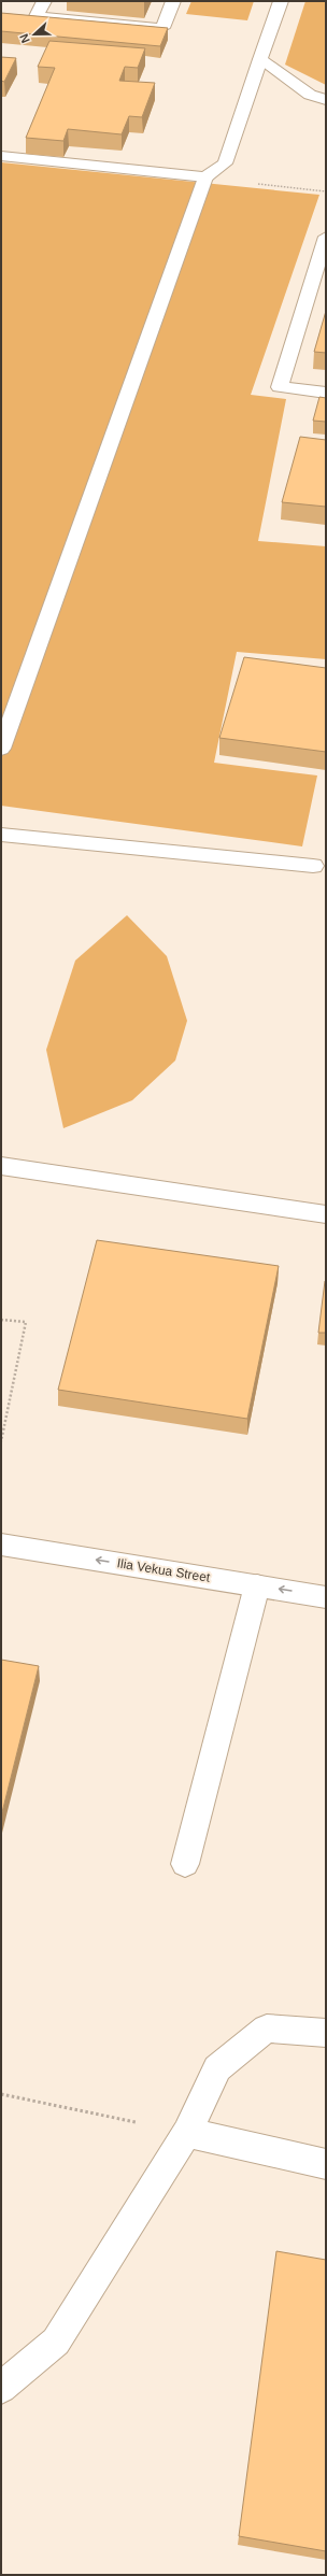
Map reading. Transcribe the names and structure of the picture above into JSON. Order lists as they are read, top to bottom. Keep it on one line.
{"streets":{"street":["Ilia Vekua Street"]},"one_way":["Ilia Vekua Street"],"north":"left"}
